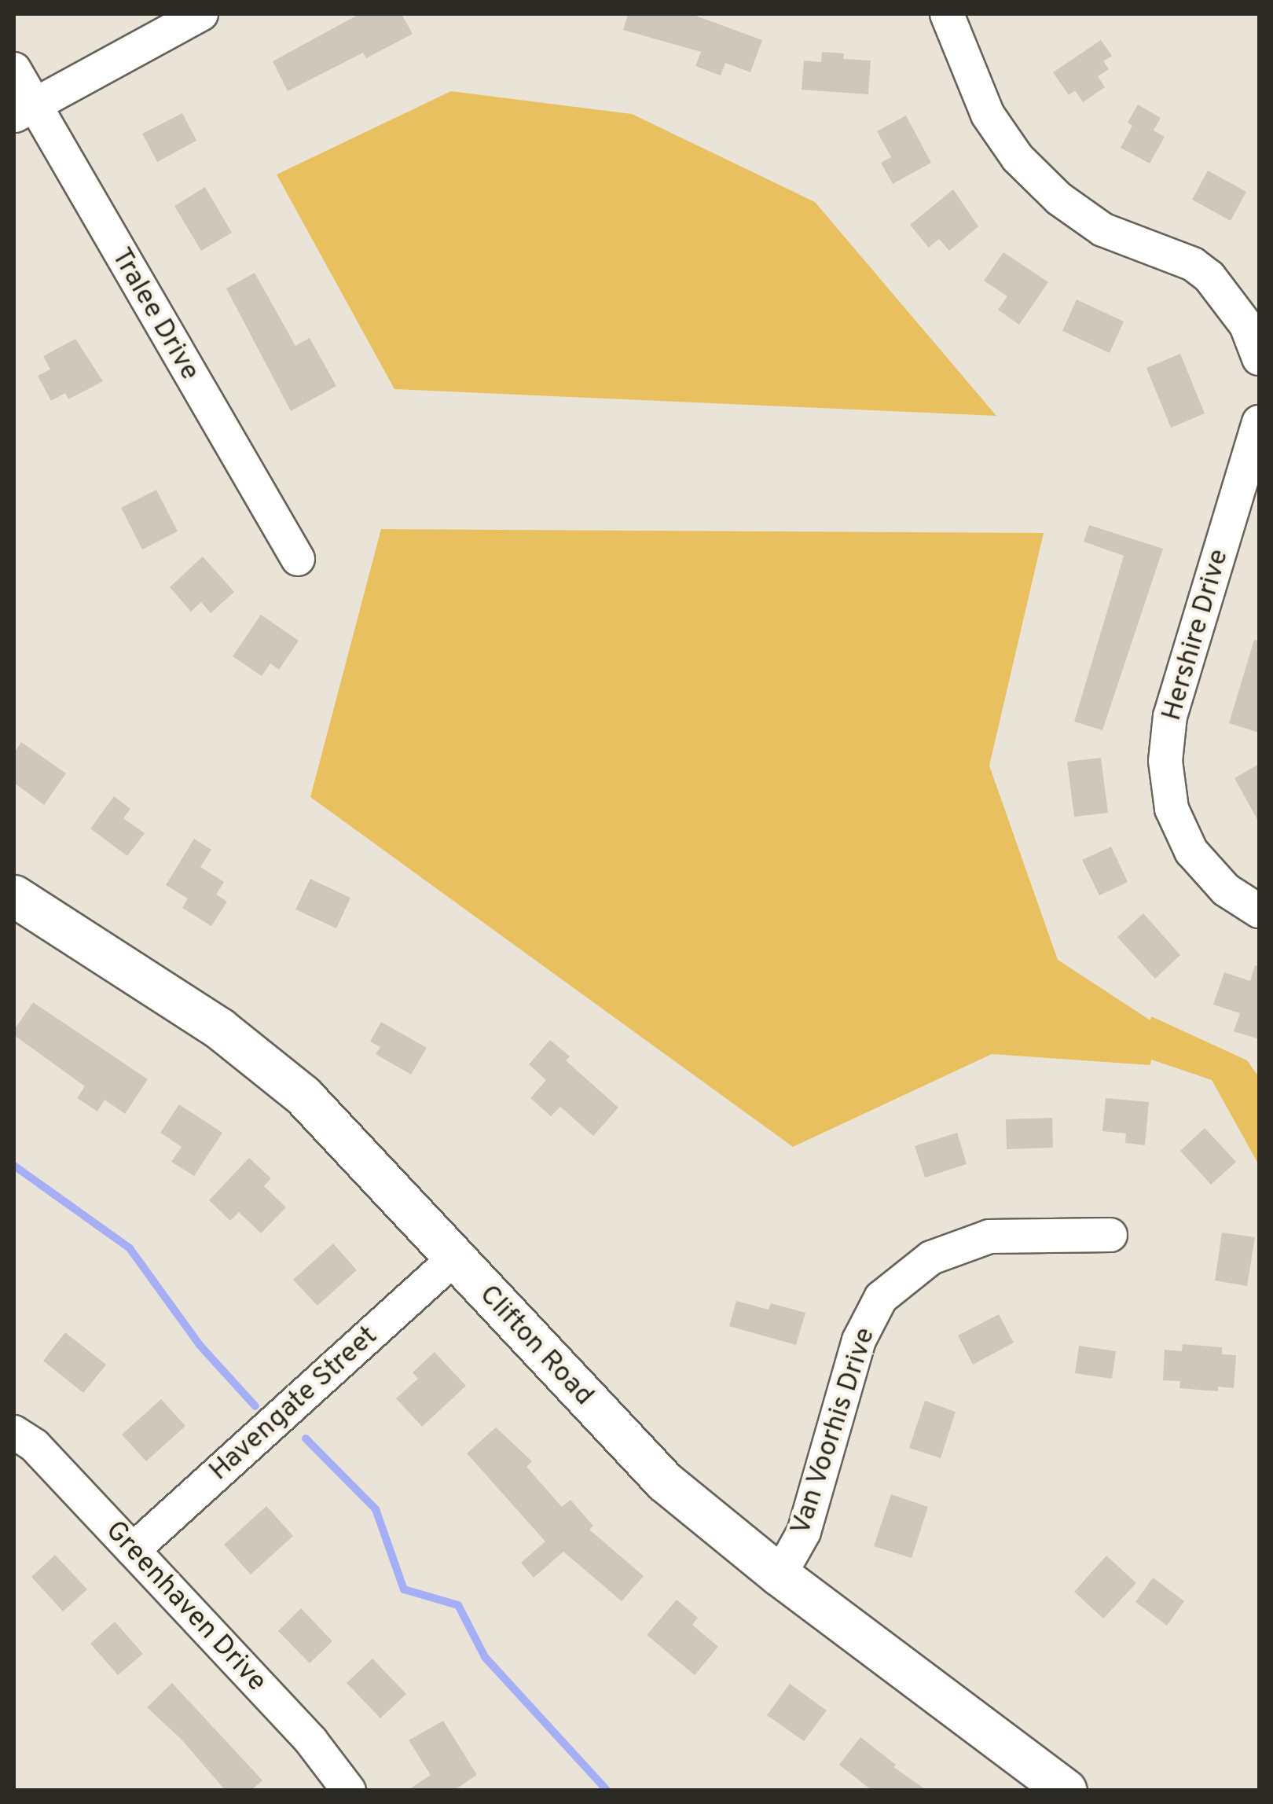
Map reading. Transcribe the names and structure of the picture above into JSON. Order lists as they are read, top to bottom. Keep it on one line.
{"streets":{"main road":["Clifton Road"],"street":["Tralee Drive","Hershire Drive","Havengate Street","Van Voorhis Drive","Greenhaven Drive"]},"crossings":[["Clifton Road","Havengate Street"],["Clifton Road","Van Voorhis Drive"],["Havengate Street","Greenhaven Drive"]]}
